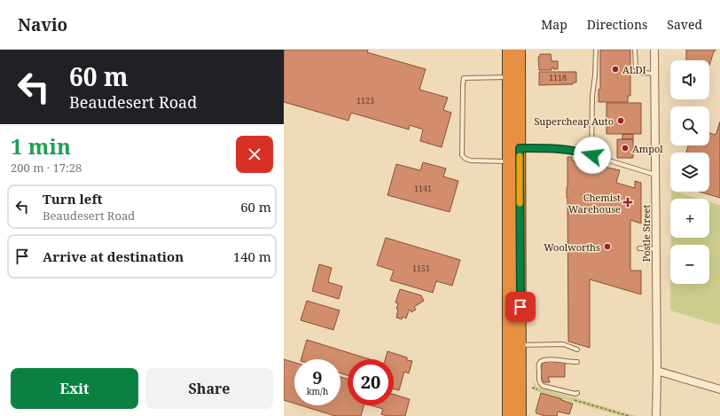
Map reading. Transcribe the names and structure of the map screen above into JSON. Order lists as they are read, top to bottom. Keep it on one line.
{"streets":{"street":["Postle Street"]},"places":{"other":["ALDI","Supercheap Auto","Ampol","Woolworths"],"health":["Chemist Warehouse"]},"house_numbers":["1118","1123","1141","1151"],"page":{"header":"Navio","nav":["Map","Directions","Saved"],"turn":["60 m","Beaudesert Road"],"map_buttons":["+","−"],"heading":["1 min","200 m · 17:28"],"list":[{"name":"Turn left","note":"Beaudesert Road","value":"60 m"},{"name":"Arrive at destination","value":"140 m"}],"speed":"9 km/h","limit":"20","buttons":["Exit","Share"]}}
